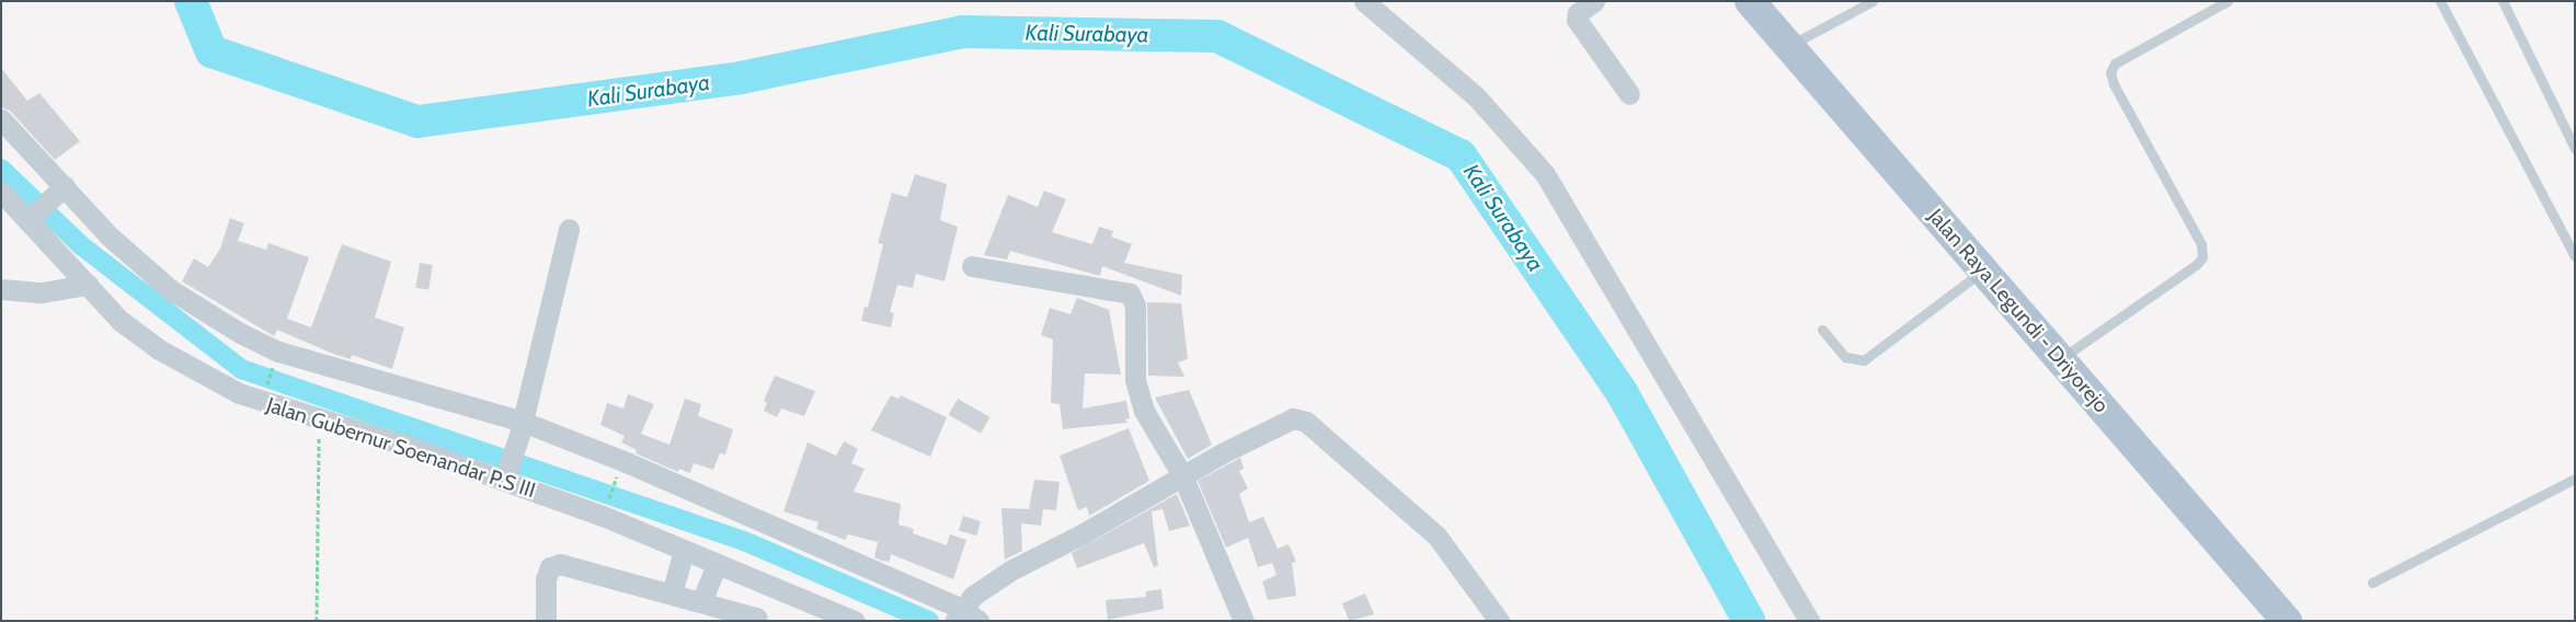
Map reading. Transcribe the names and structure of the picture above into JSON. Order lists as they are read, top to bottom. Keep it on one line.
{"streets":{"main road":["Jalan Raya Legundi - Driyorejo"],"street":["Jalan Gubernur Soenandar P.S III"]},"water":["Kali Surabaya"]}
